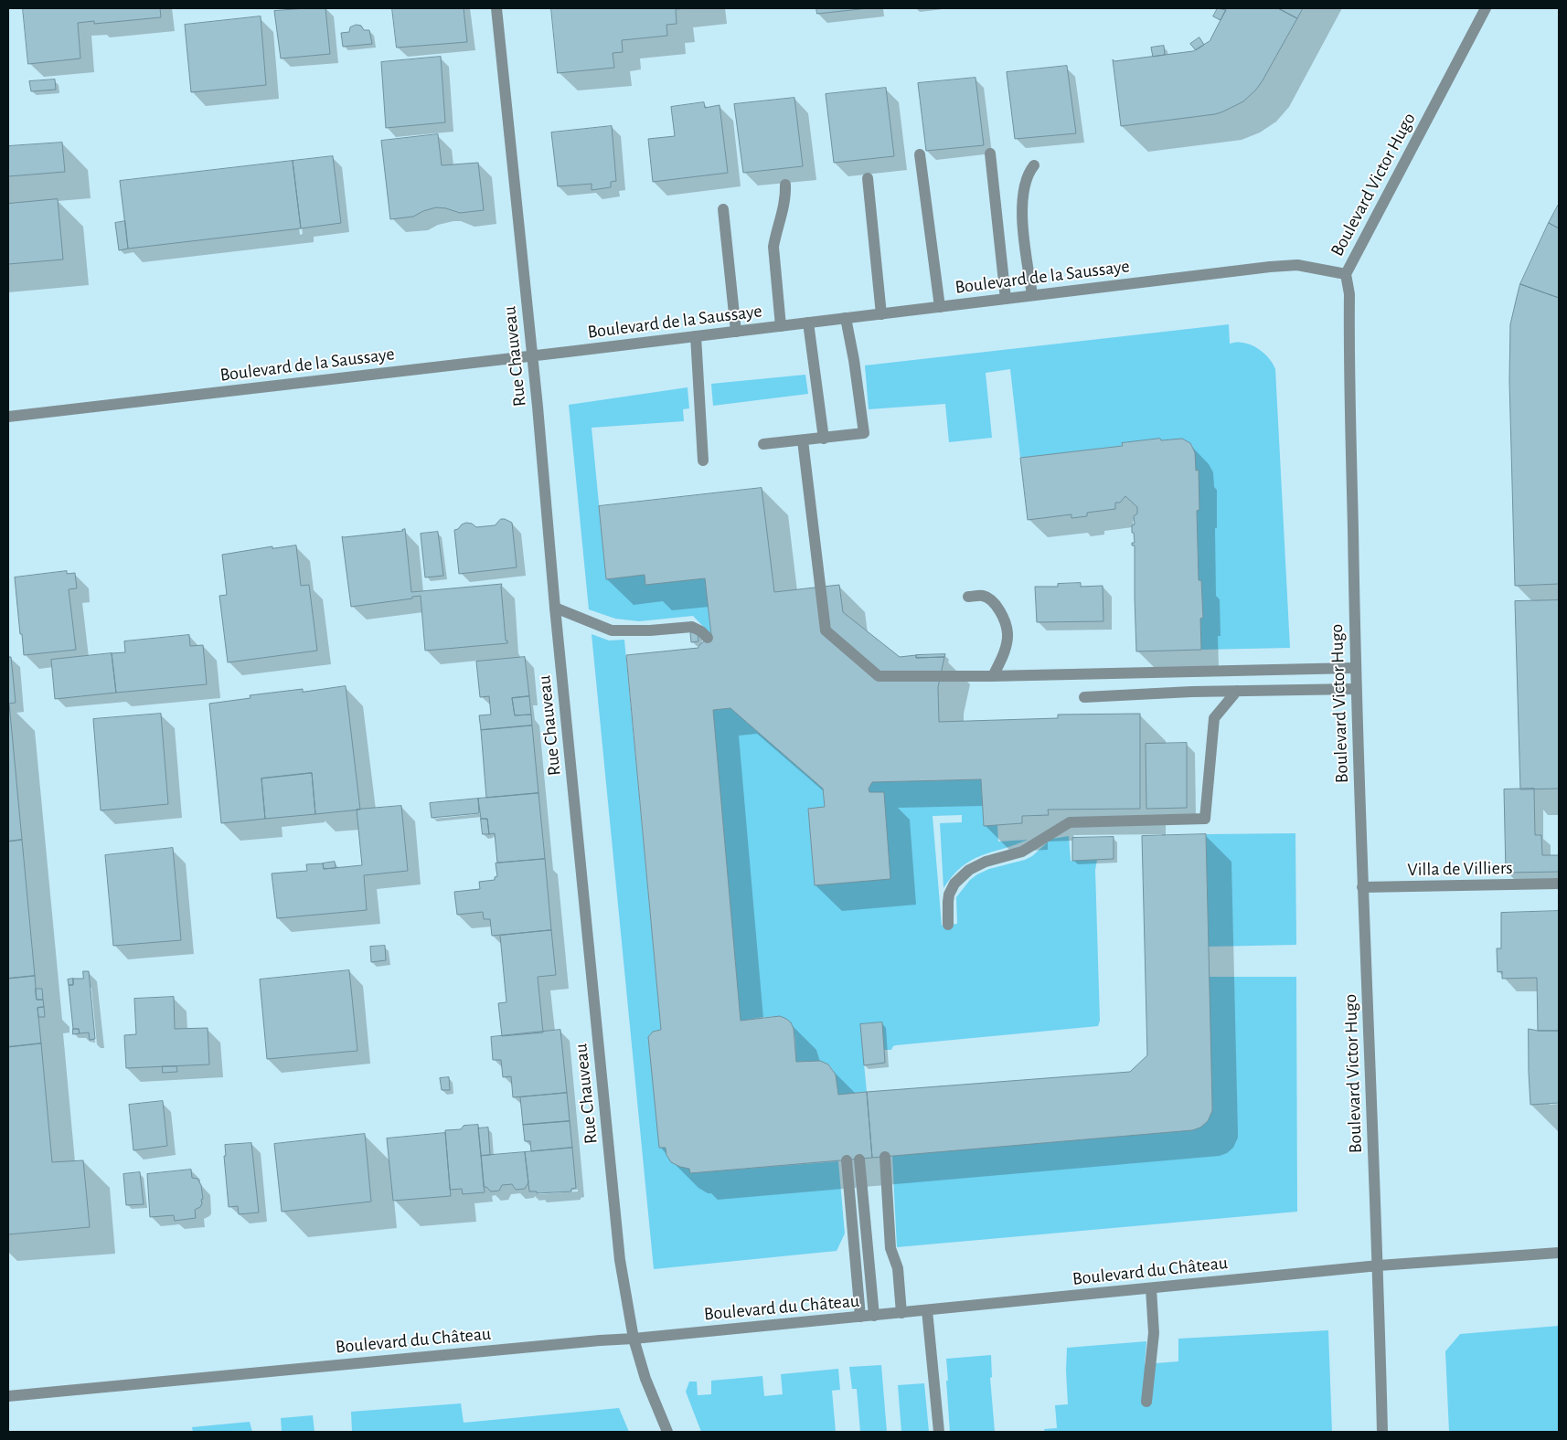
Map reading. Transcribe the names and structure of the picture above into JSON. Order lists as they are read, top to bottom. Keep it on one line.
{"streets":{"street":["Boulevard Victor Hugo","Boulevard de la Saussaye","Rue Chauveau","Villa de Villiers","Boulevard du Château"]},"crossings":[["Boulevard Victor Hugo","Boulevard de la Saussaye"],["Boulevard Victor Hugo","Villa de Villiers"],["Boulevard Victor Hugo","Boulevard du Château"],["Boulevard de la Saussaye","Rue Chauveau"],["Rue Chauveau","Boulevard du Château"]]}
